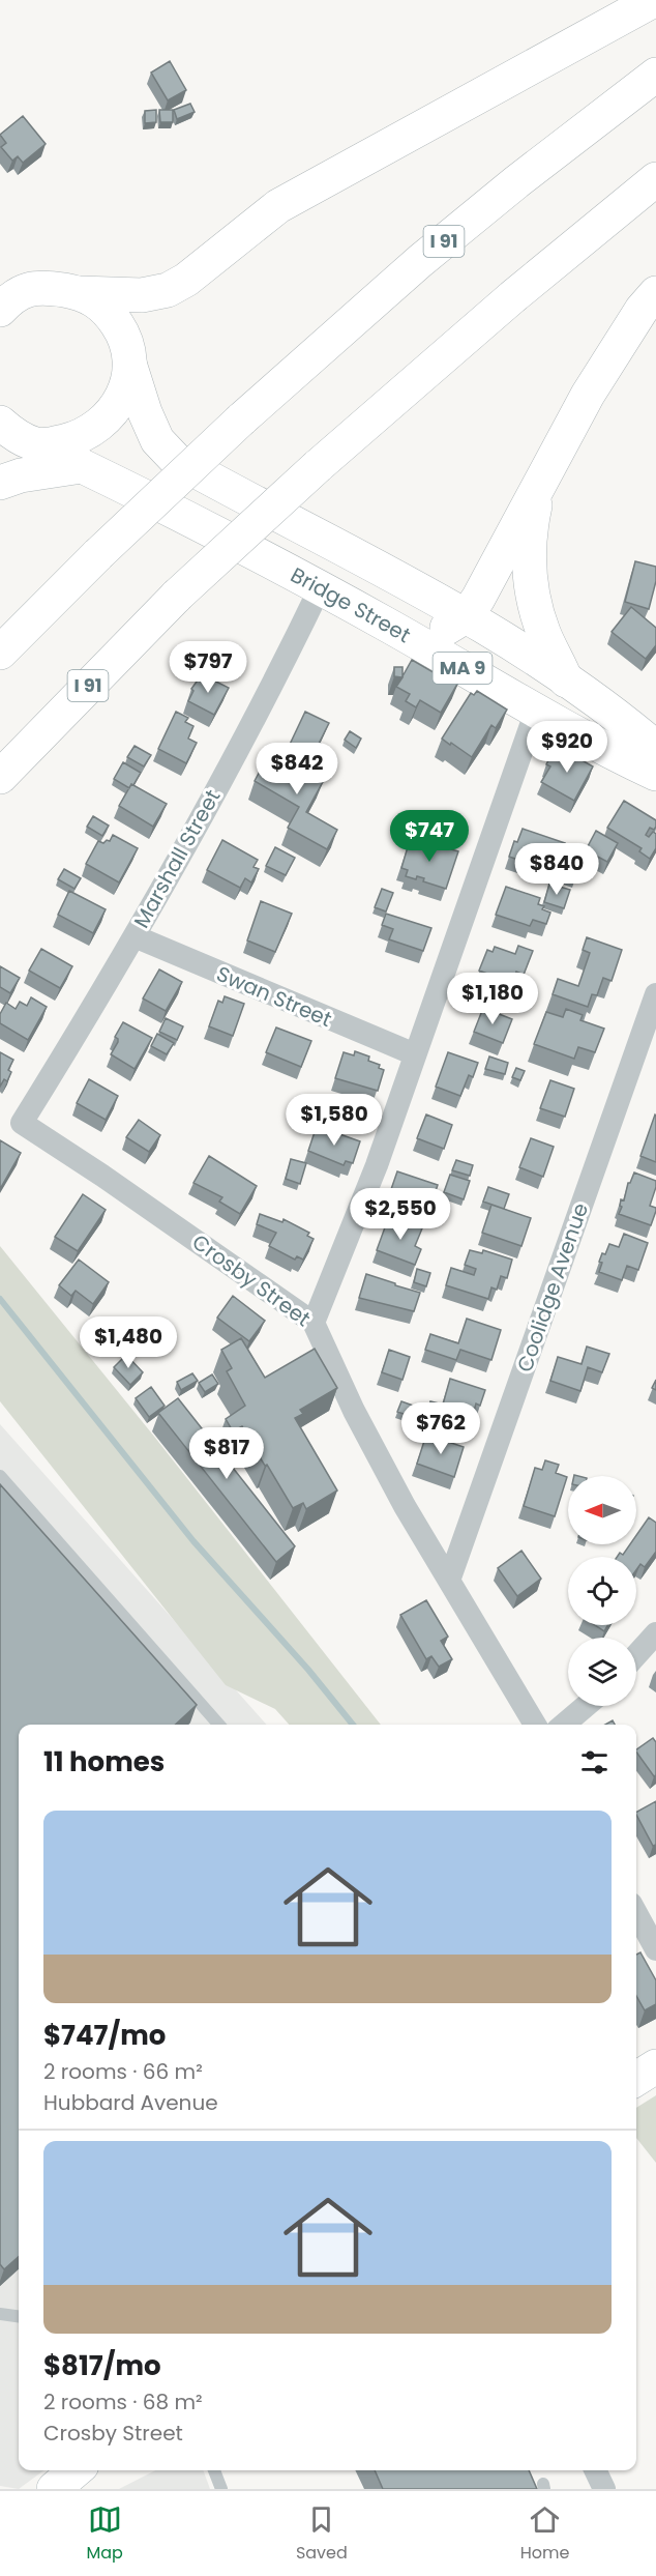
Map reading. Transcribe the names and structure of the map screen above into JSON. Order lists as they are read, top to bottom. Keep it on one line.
{"streets":{"main road":["I 91","Bridge Street","MA 9"],"street":["Marshall Street","Swan Street","Crosby Street","Coolidge Avenue"]},"crossings":[["Bridge Street","Marshall Street"],["Marshall Street","Swan Street"],["Marshall Street","Crosby Street"],["Crosby Street","Coolidge Avenue"]],"north":"left","page":{"price":["$797","$920","$842","$747","$840","$1,180","$1,580","$2,550","$1,480","$762","$817"],"heading":"11 homes","list":[{"name":"$747/mo","note":"2 rooms · 66 m² · Hubbard Avenue"},{"name":"$817/mo","note":"2 rooms · 68 m² · Crosby Street"}],"tabs":["Map","Saved","Home"]}}
